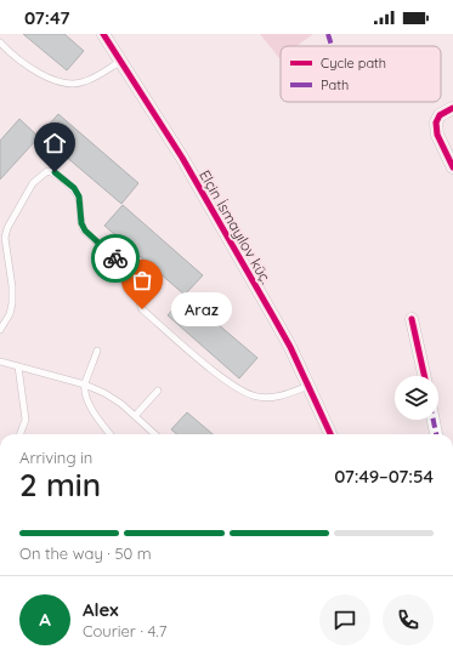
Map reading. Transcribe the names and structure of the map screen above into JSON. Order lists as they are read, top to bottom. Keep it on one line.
{"streets":{"street":["Elçin İsmayılov küç."]},"places":["Araz"],"legend":["Cycle path","Path"],"page":{"status":"07:47","bubble":"Araz","heading":["2 min","Arriving in","07:49–07:54"],"panel":["Alex","Courier · 4.7"],"bar":"On the way · 50 m","round":"A"}}
